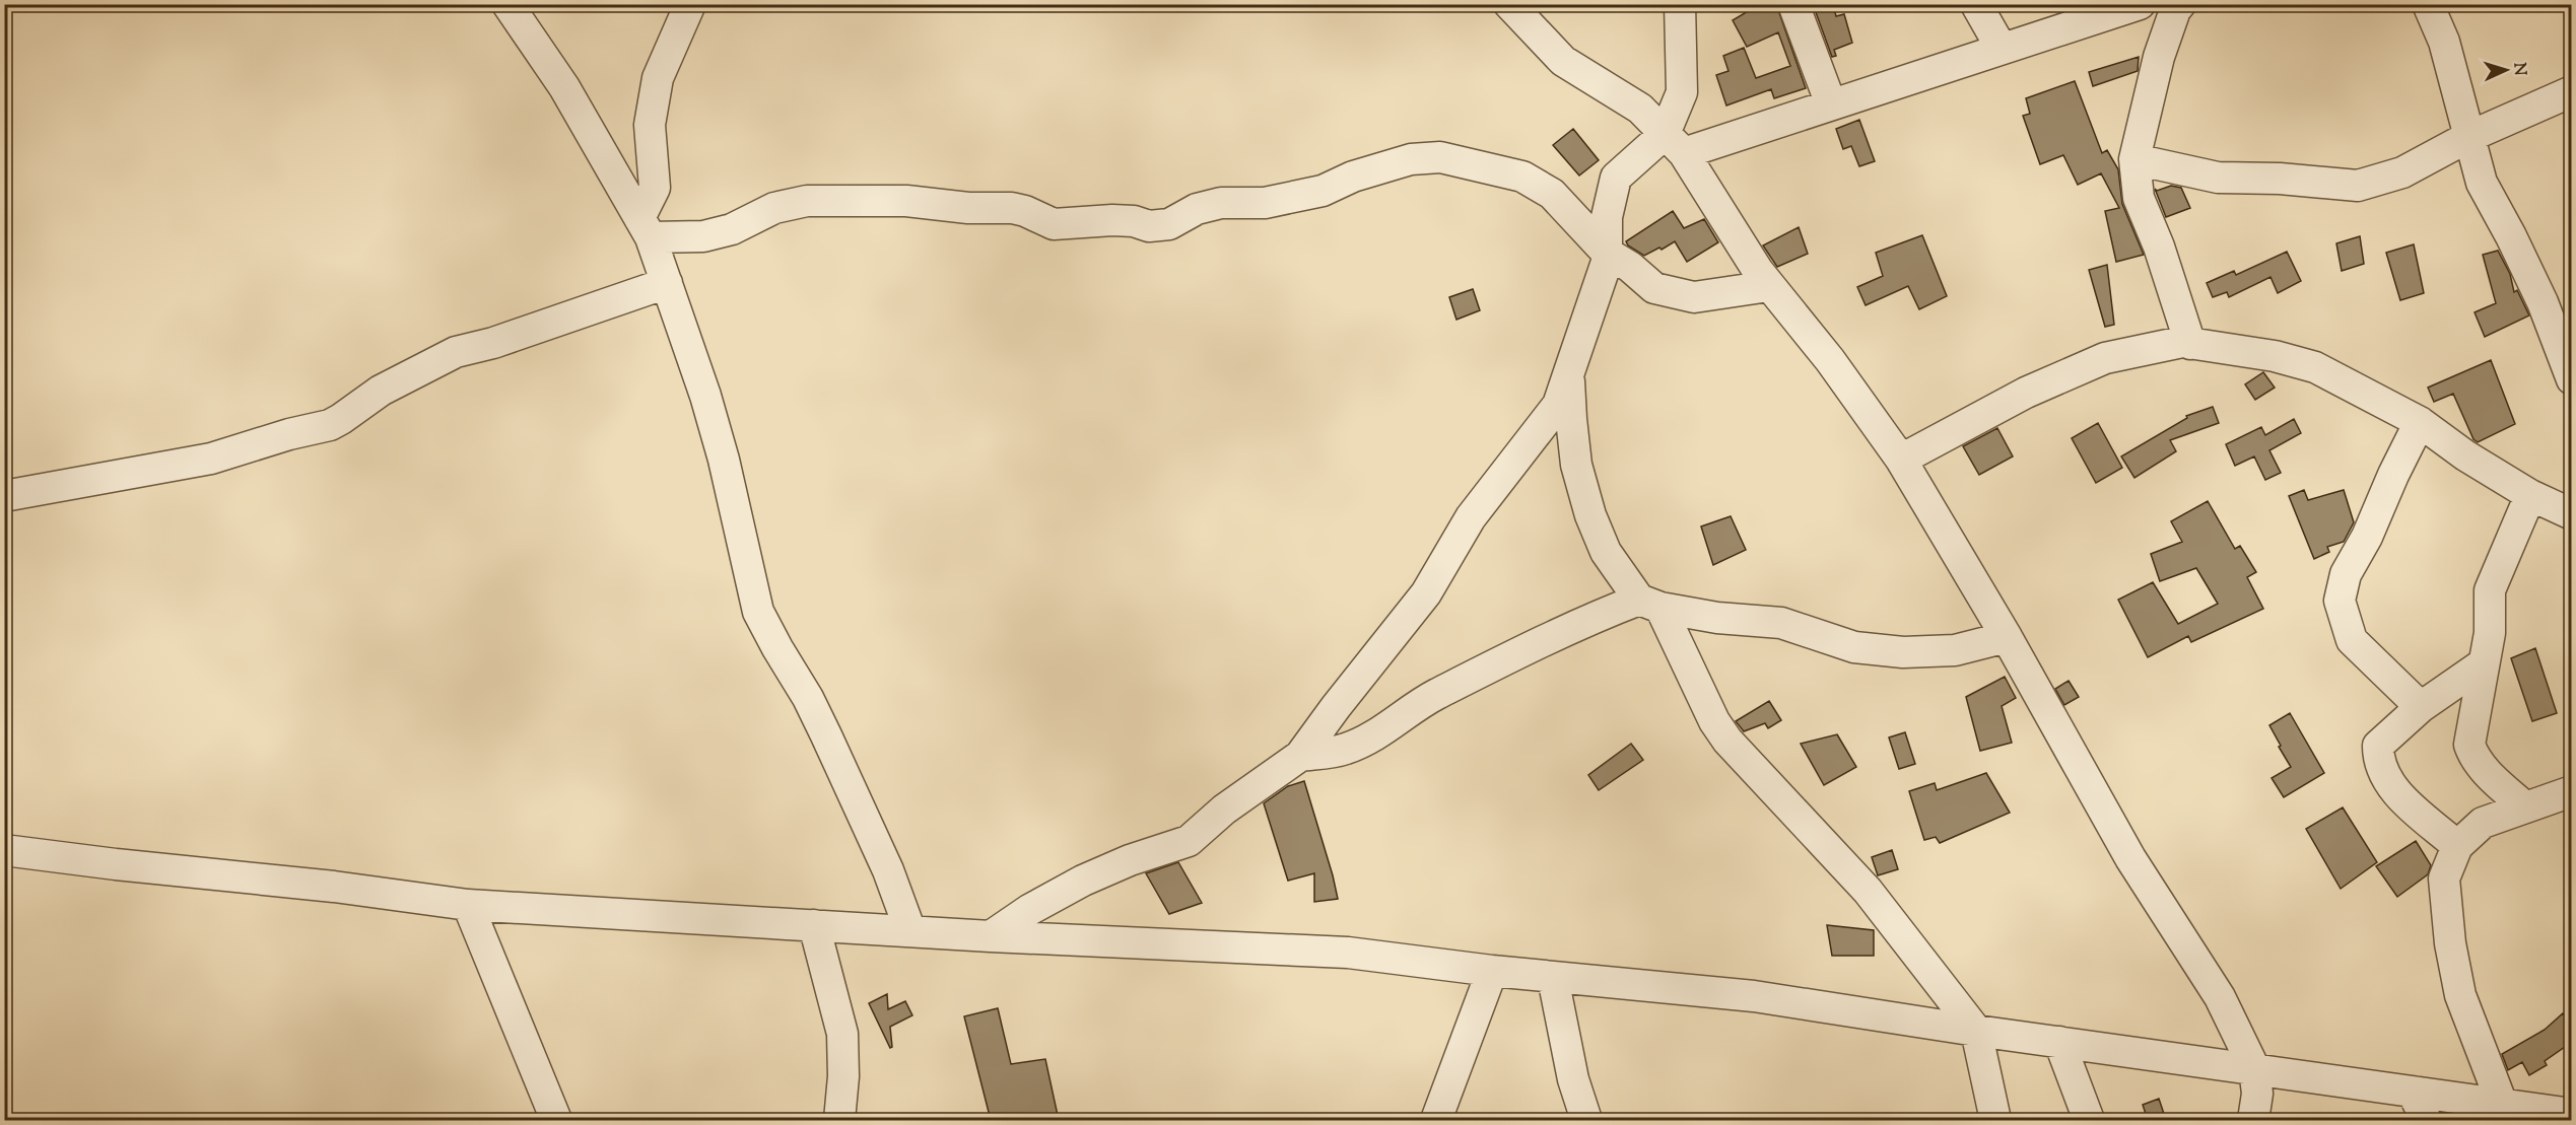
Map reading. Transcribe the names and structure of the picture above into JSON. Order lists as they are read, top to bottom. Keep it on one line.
{"north":"right"}
